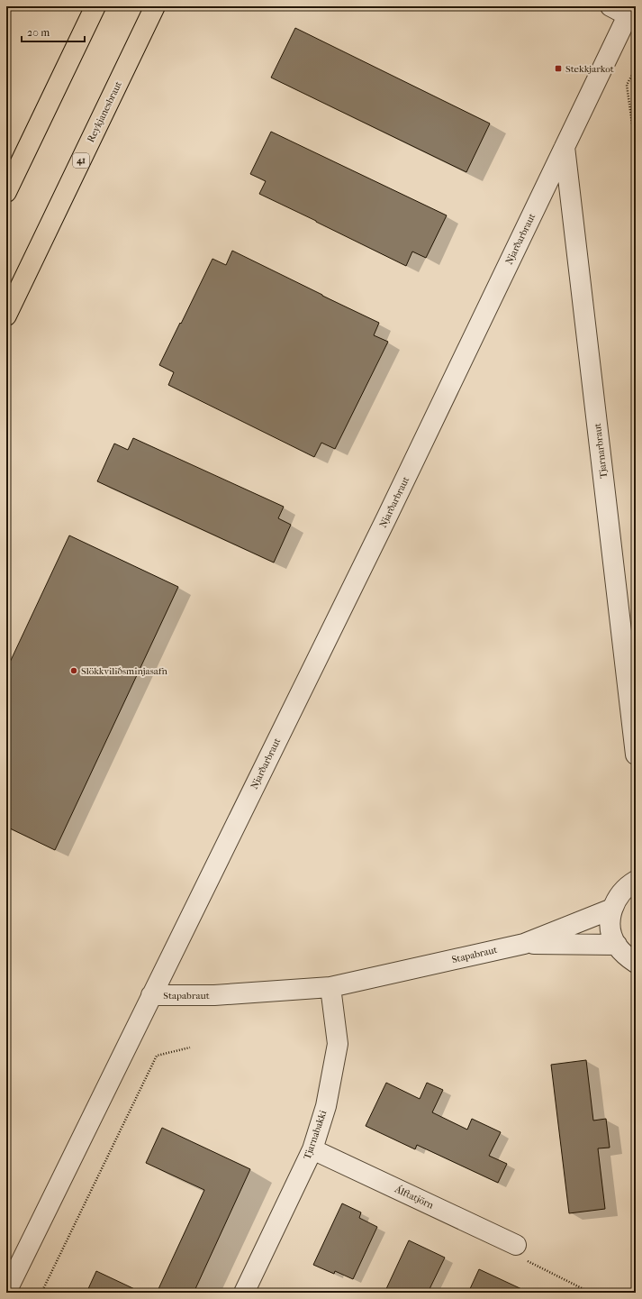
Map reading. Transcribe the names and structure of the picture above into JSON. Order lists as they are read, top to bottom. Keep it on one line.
{"streets":{"highway":["Reykjanesbraut","41"],"street":["Njarðarbraut","Tjarnarbraut","Stapabraut","Tjarnabakki","Álftatjörn"]},"crossings":[["Njarðarbraut","Tjarnarbraut"],["Njarðarbraut","Stapabraut"],["Stapabraut","Tjarnabakki"],["Tjarnabakki","Álftatjörn"]],"places":{"transit":["Stekkjarkot"],"other":["Slökkviliðsminjasafn"]},"scale_bar":"20 m"}
